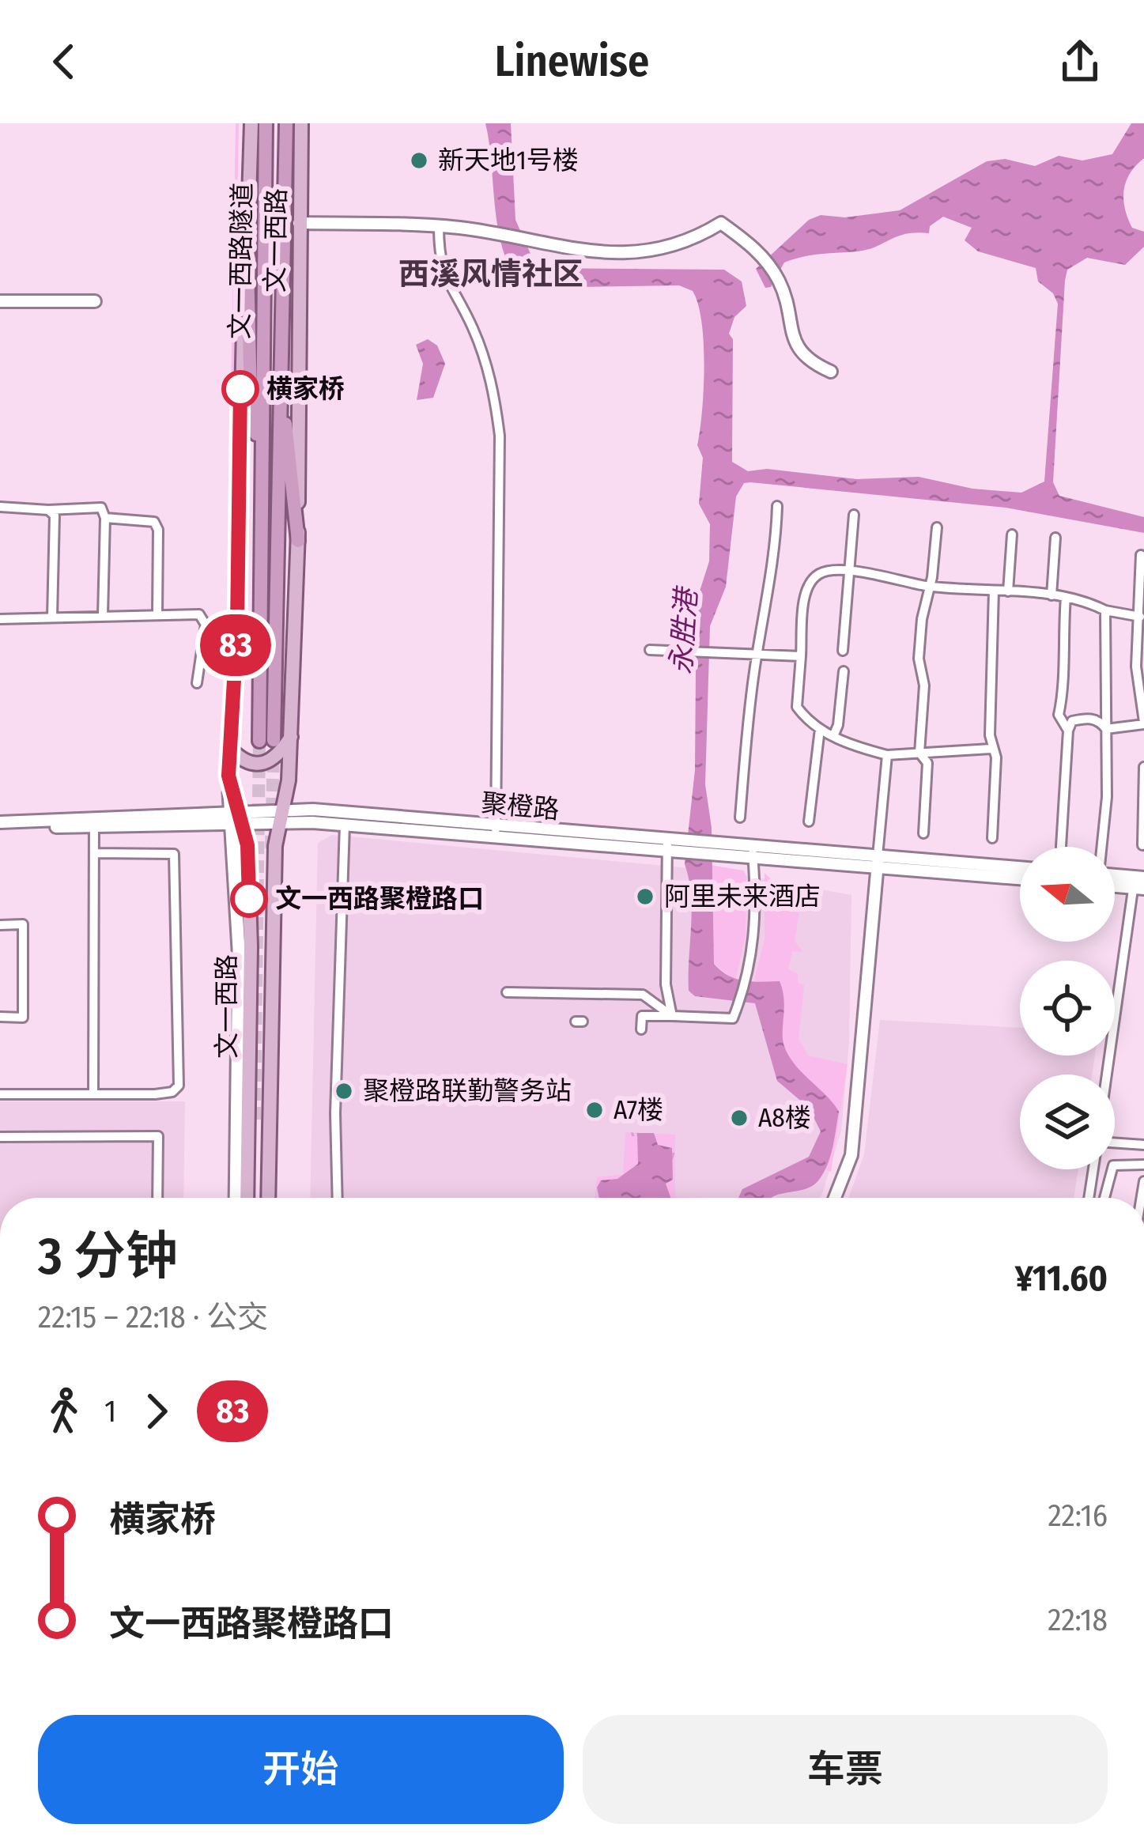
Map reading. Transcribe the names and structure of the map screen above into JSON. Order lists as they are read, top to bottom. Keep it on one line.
{"streets":{"highway":["文一西路隧道"],"main road":["文一西路"],"street":["聚橙路"]},"crossings":[["文一西路","聚橙路"]],"districts":["西溪风情社区"],"water":["永胜港"],"places":["新天地1号楼","横家桥","阿里未来酒店","文一西路聚橙路口","聚橙路联勤警务站","A7楼","A8楼"],"lines":["bus line 83"],"north":"left","page":{"header":"Linewise","on_map":"83","heading":["3 分钟","22:15 – 22:18 · 公交","¥11.60"],"legs":["1","83"],"list":[{"name":"横家桥","value":"22:16"},{"name":"文一西路聚橙路口","value":"22:18"}],"buttons":["开始","车票"]}}
